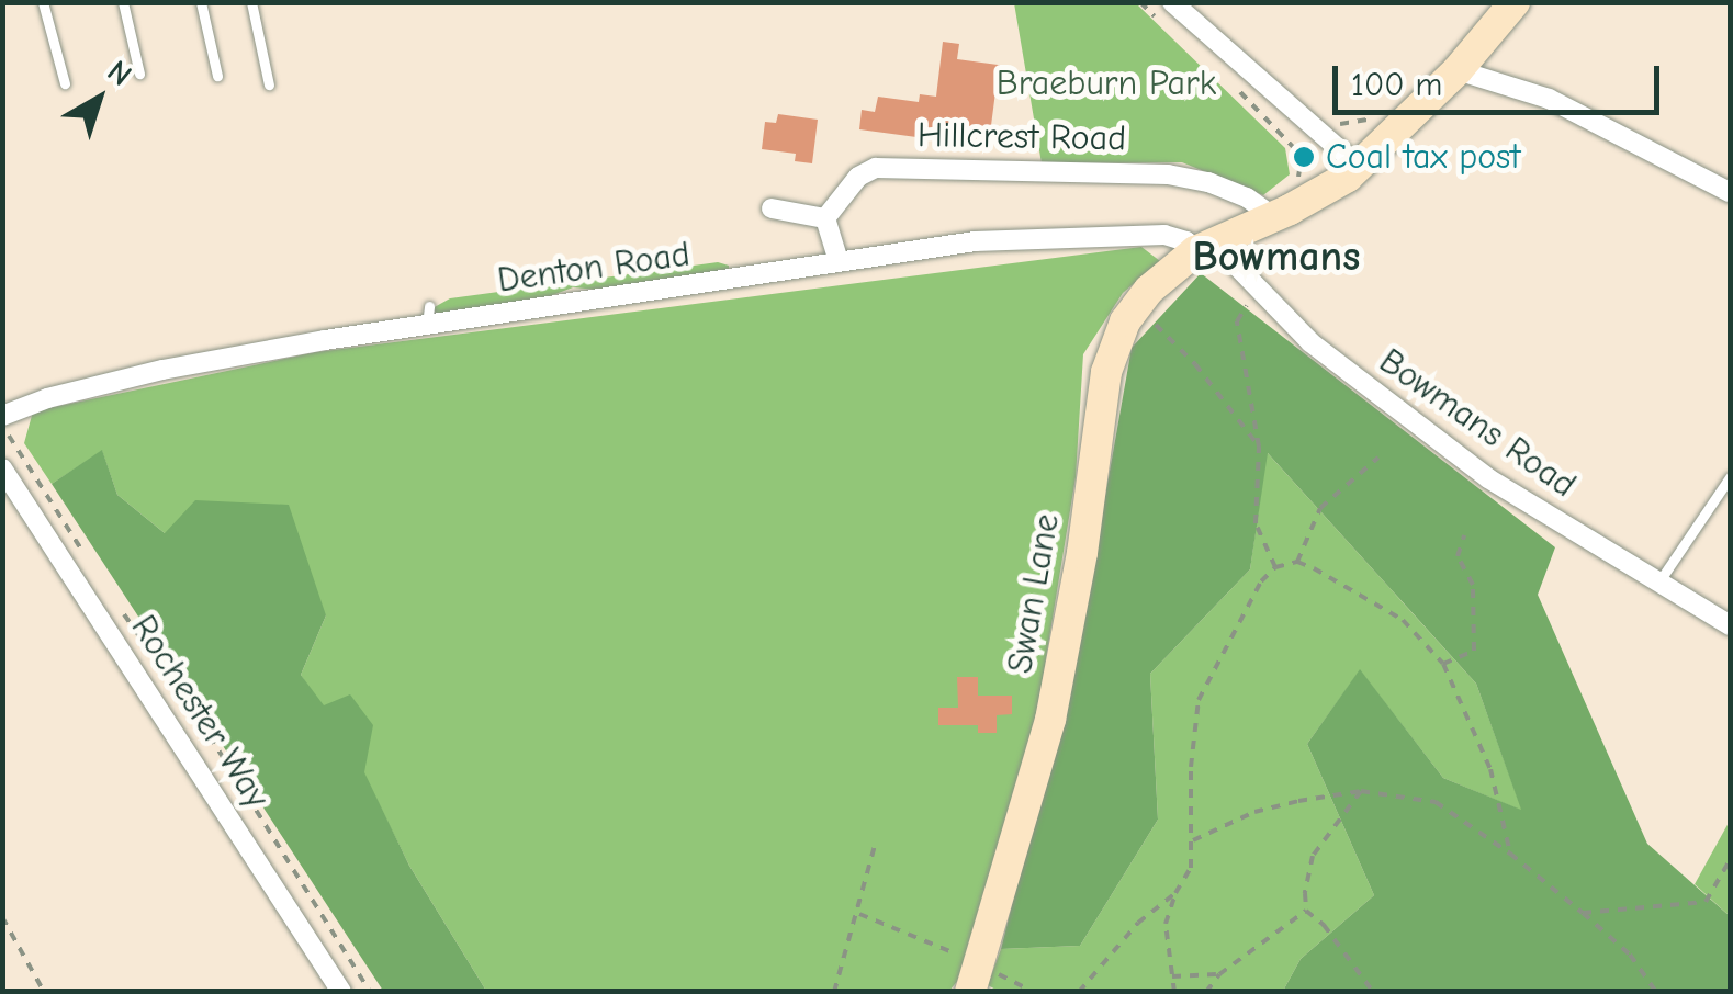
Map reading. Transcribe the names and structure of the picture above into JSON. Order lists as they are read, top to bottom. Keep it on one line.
{"streets":{"street":["Hillcrest Road","Denton Road","Bowmans Road","Swan Lane","Rochester Way"]},"crossings":[["Denton Road","Bowmans Road"],["Denton Road","Swan Lane"],["Bowmans Road","Swan Lane"]],"districts":["Bowmans"],"parks":["Braeburn Park"],"places":["Coal tax post"],"scale_bar":"100 m","north":"top right"}
